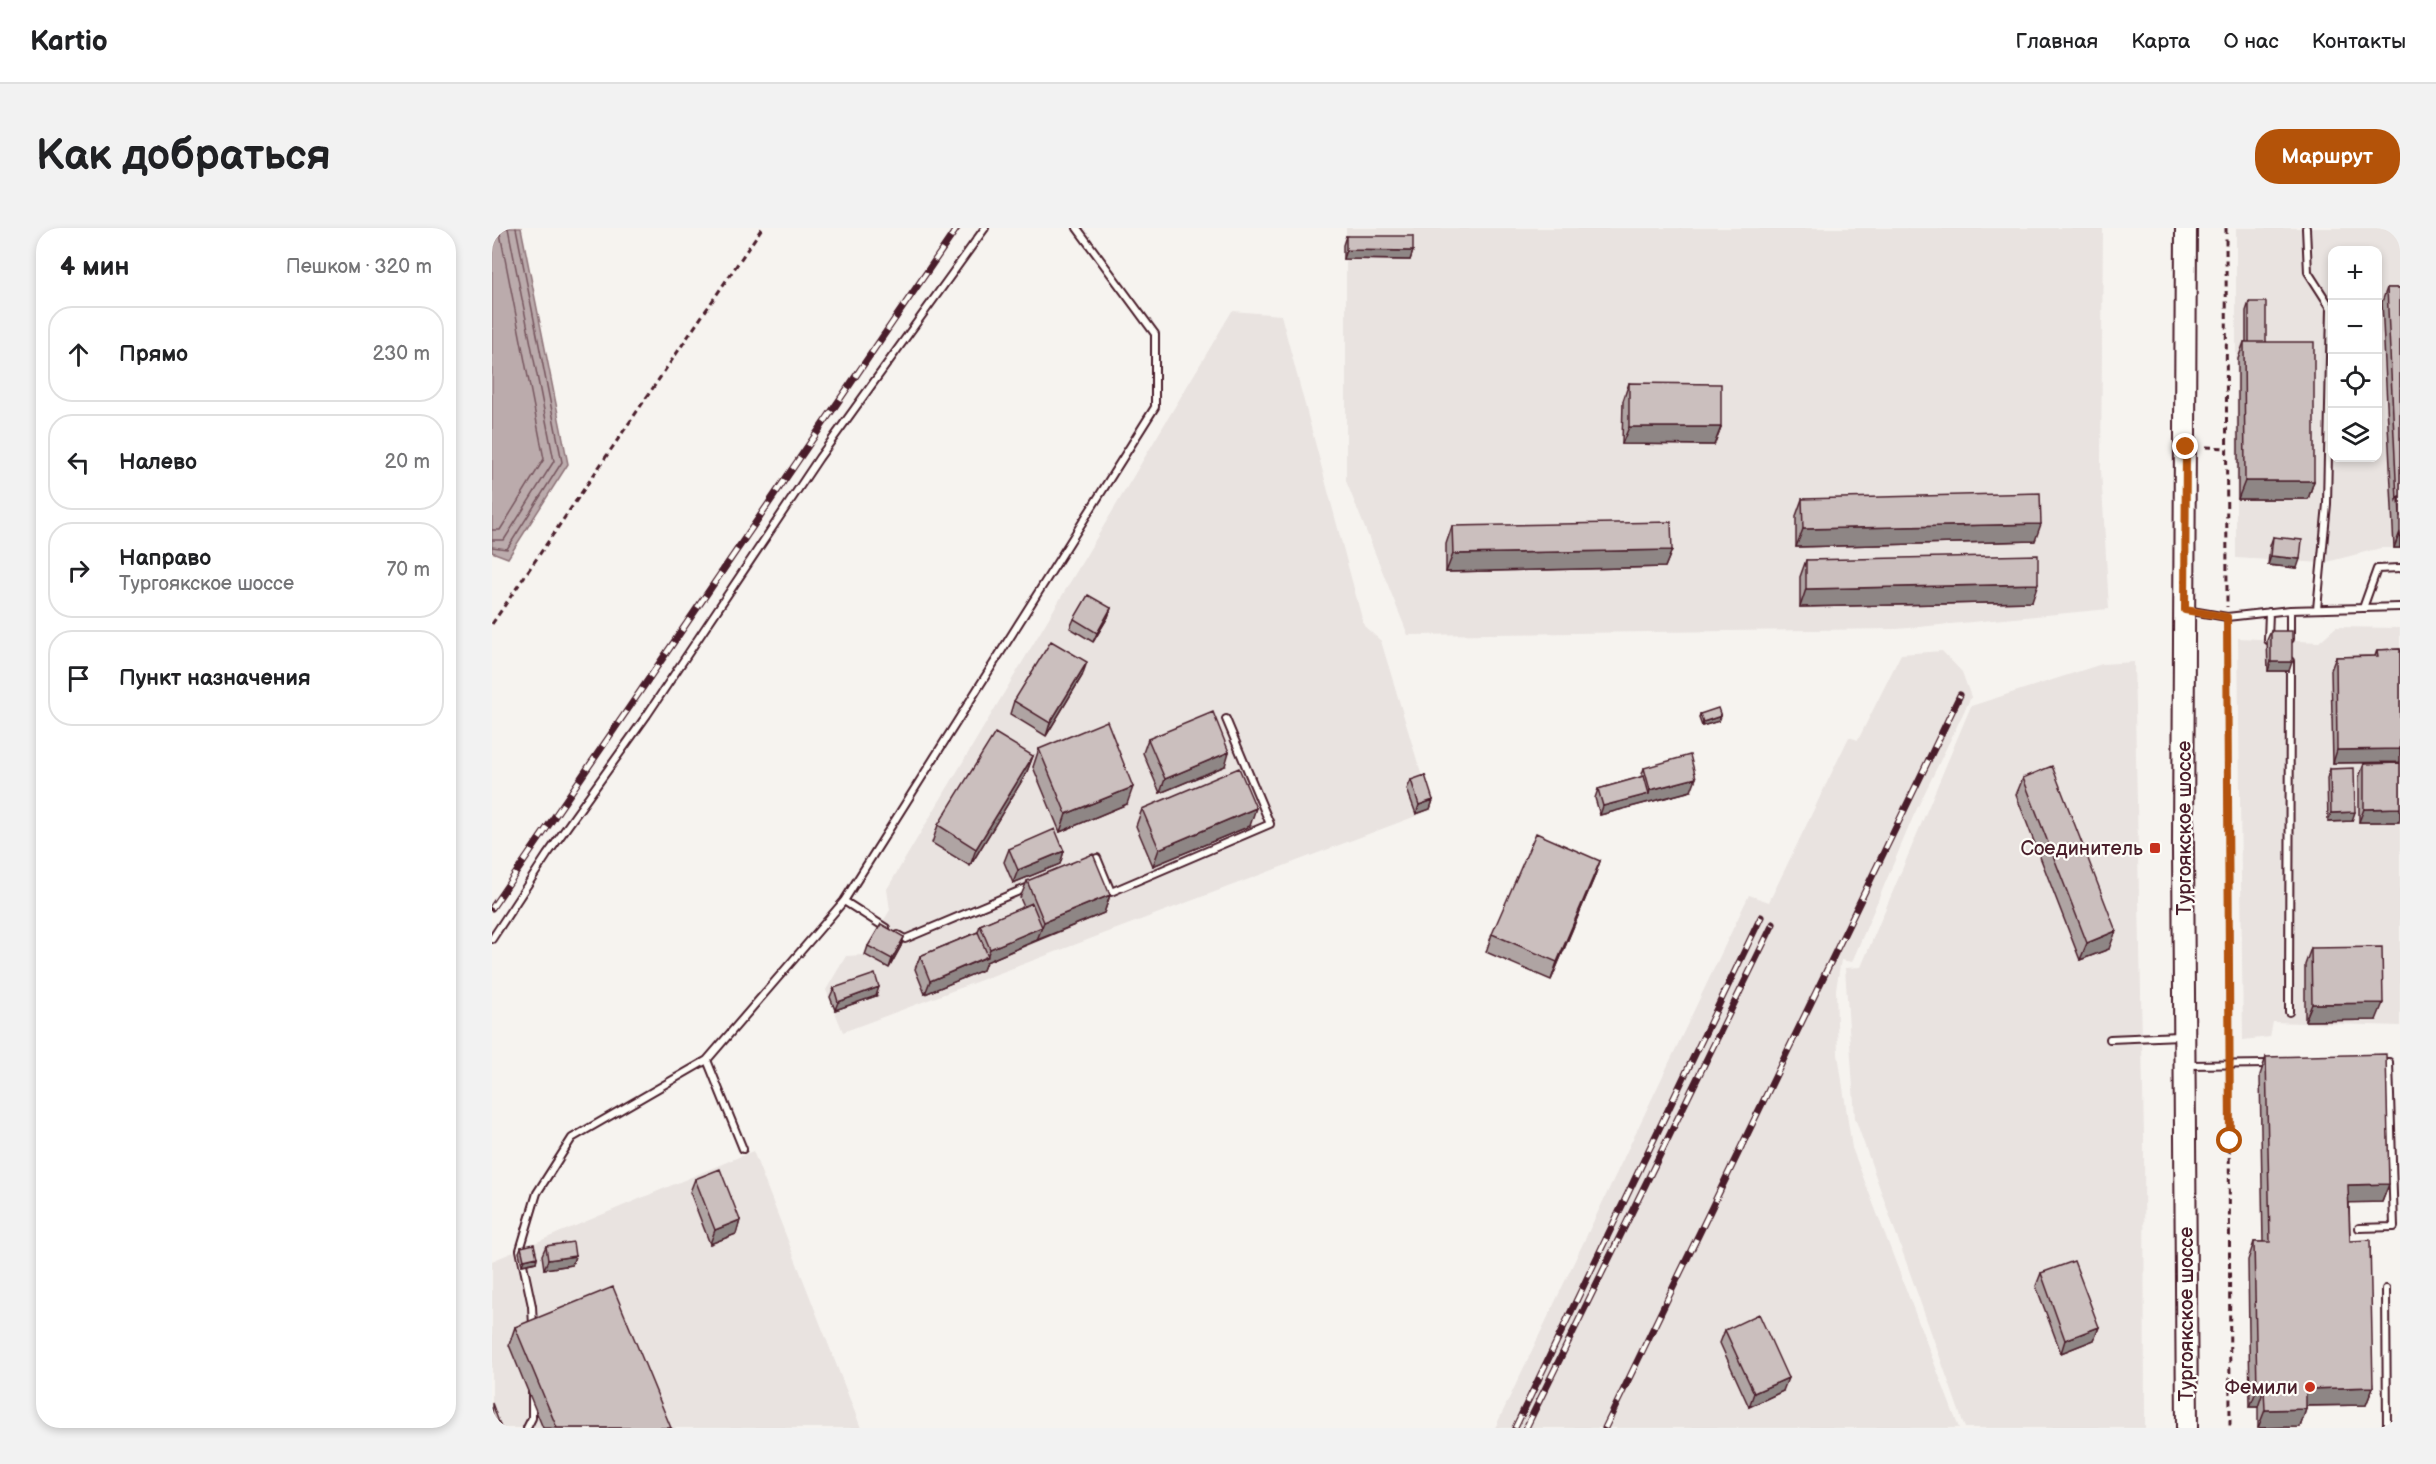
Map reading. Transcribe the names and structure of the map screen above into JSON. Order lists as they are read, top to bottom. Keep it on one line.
{"streets":{"main road":["Тургоякское шоссе"]},"places":{"transit":["Соединитель"],"other":["Фемили"]},"page":{"header":"Kartio","nav":["Главная","Карта","О нас","Контакты"],"buttons":"Маршрут","title":"Как добраться","heading":["4 мин","Пешком · 320 m"],"map_buttons":["+","−"],"list":[["Прямо","230 m"],["Налево","20 m"],["Направо","Тургоякское шоссе","70 m"],"Пункт назначения"]}}
